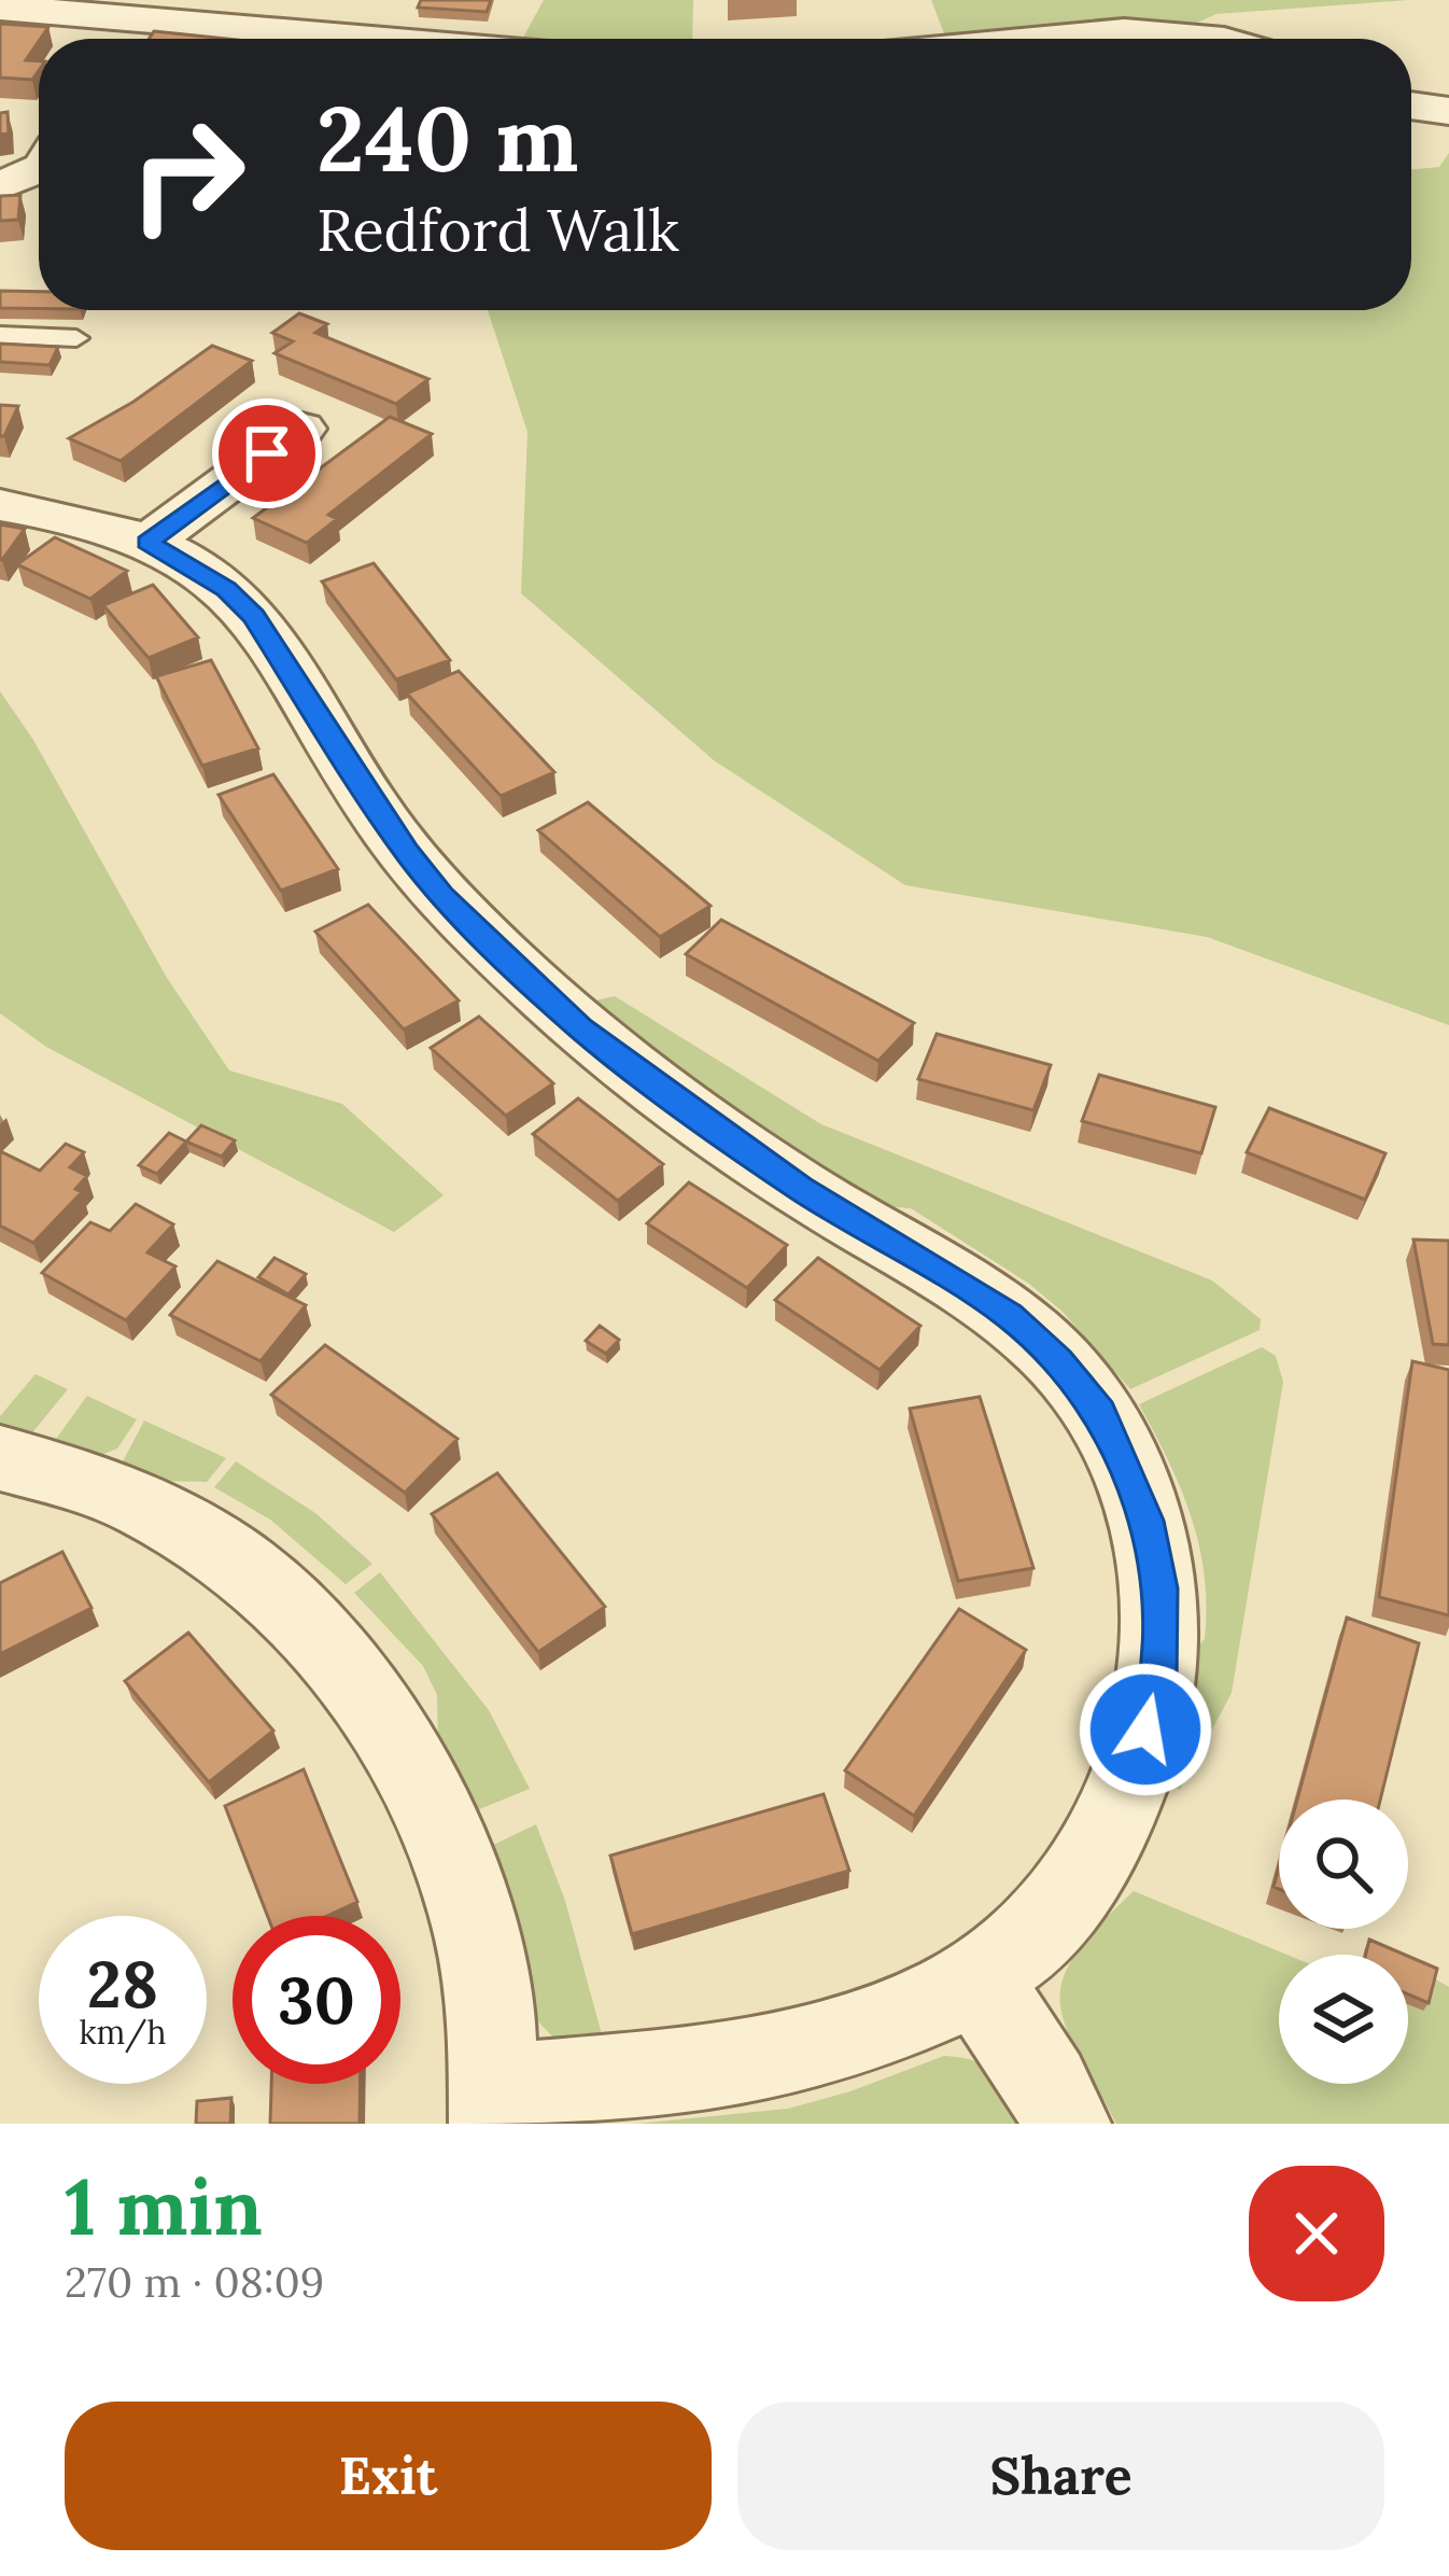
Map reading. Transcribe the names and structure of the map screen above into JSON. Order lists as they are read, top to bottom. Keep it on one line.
{"page":{"turn":["240 m","Redford Walk"],"speed":"28 km/h","limit":"30","heading":["1 min","270 m · 08:09"],"buttons":["Exit","Share"]}}
